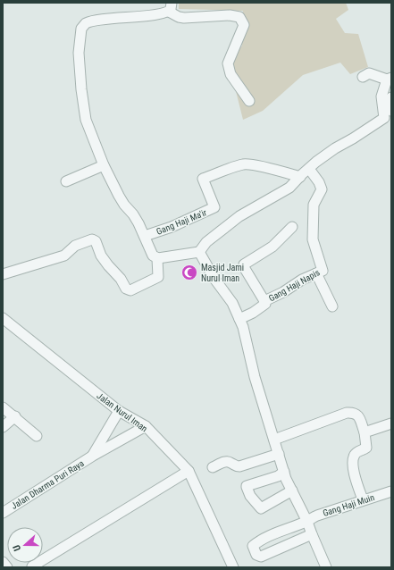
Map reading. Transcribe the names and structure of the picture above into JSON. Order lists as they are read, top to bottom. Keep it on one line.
{"streets":{"street":["Gang Haji Ma'ir","Gang Haji Napis","Jalan Nurul Iman","Jalan Dharma Puri Raya","Gang Haji Muin"]},"crossings":[["Jalan Nurul Iman","Jalan Dharma Puri Raya"]],"places":{"mosque":["Masjid Jami Nurul Iman"]},"north":"left"}
